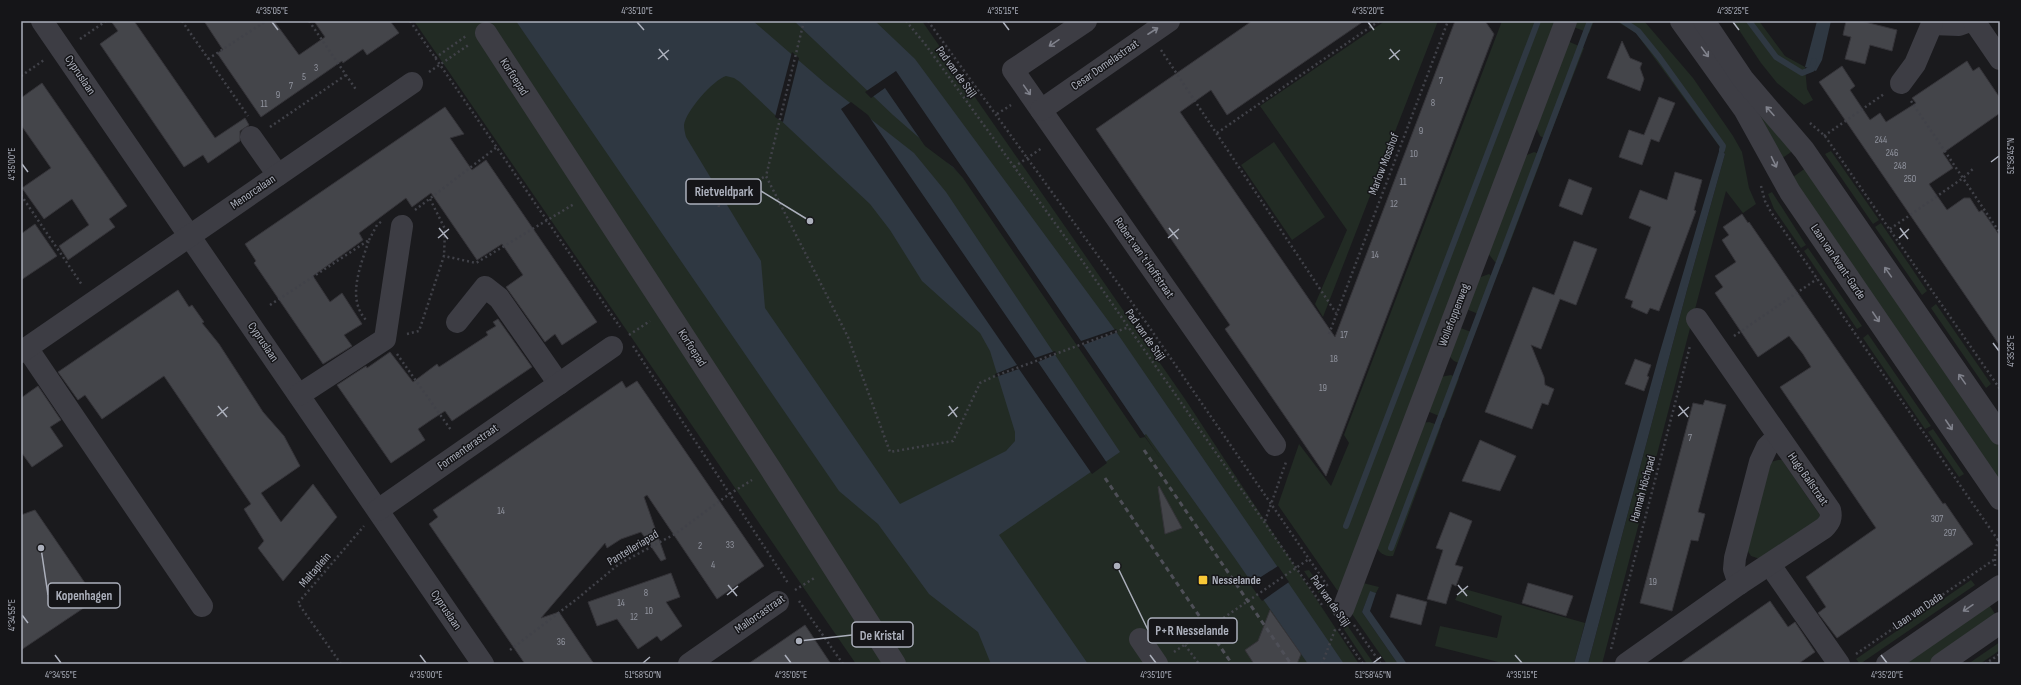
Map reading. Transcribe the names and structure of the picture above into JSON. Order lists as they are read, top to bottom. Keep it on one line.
{"streets":{"street":["Cesar Domelastraat","Cypruslaan","Korfoepad","Menorcalaan","Robert van 't Hoffstraat","Laan van Avant-Garde","Wollefoppenweg","Formenterastraat","Hugo Ballstraat","Mallorcastraat"],"path":["Pad van de Stijl","Marlow Mosshof","Hannah Höchpad","Pantelleriapad","Maltaplein","Laan van Dada"]},"crossings":[["Cesar Domelastraat","Robert van 't Hoffstraat"],["Pad van de Stijl","Wollefoppenweg"],["Cypruslaan","Menorcalaan"],["Cypruslaan","Formenterastraat"],["Cypruslaan","Maltaplein"],["Korfoepad","Pantelleriapad"],["Korfoepad","Mallorcastraat"],["Formenterastraat","Maltaplein"],["Hugo Ballstraat","Hannah Höchpad"]],"places":{"other":["Rietveldpark","Kopenhagen","P+R Nesselande","De Kristal"],"transit":["Nesselande"]},"house_numbers":["3","5","7","7","9","8","11","9","244","246","10","248","250","11","12","14","17","18","19","7","14","307","297","33","2","4","19","8","14","10","12","36"],"coordinates":["4°35'05\"E","4°35'10\"E","4°35'15\"E","4°35'20\"E","4°35'25\"E","51°58'45\"N","4°35'00\"E","4°34'55\"E","51°58'50\"N"]}
